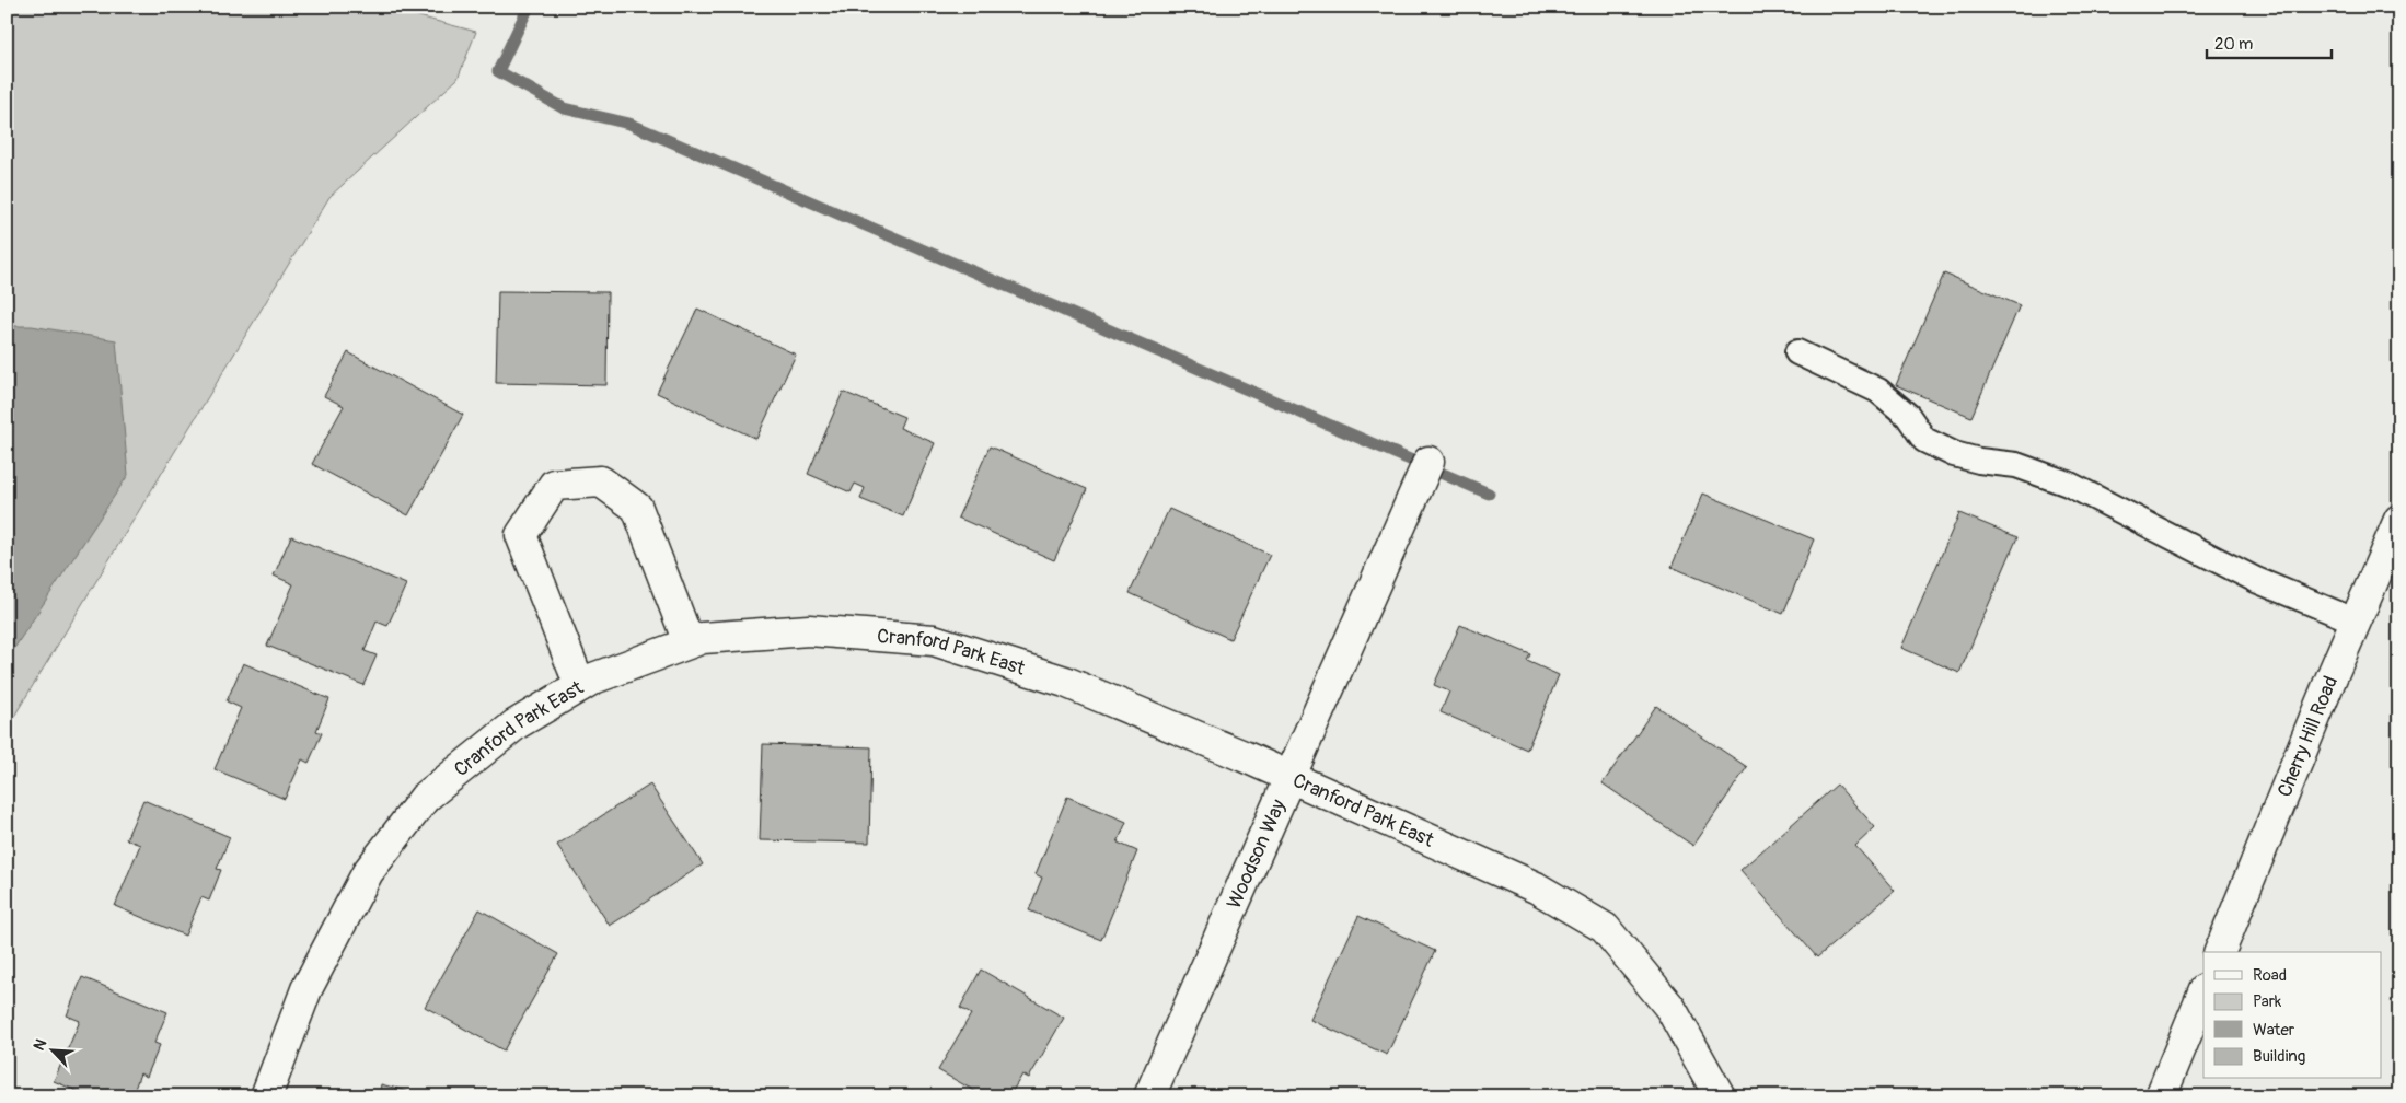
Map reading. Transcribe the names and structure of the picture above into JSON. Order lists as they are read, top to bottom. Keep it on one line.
{"streets":{"street":["Cranford Park East","Cherry Hill Road","Woodson Way"]},"crossings":[["Cranford Park East","Woodson Way"]],"legend":["Road","Park","Water","Building"],"scale_bar":"20 m","north":"top left"}
